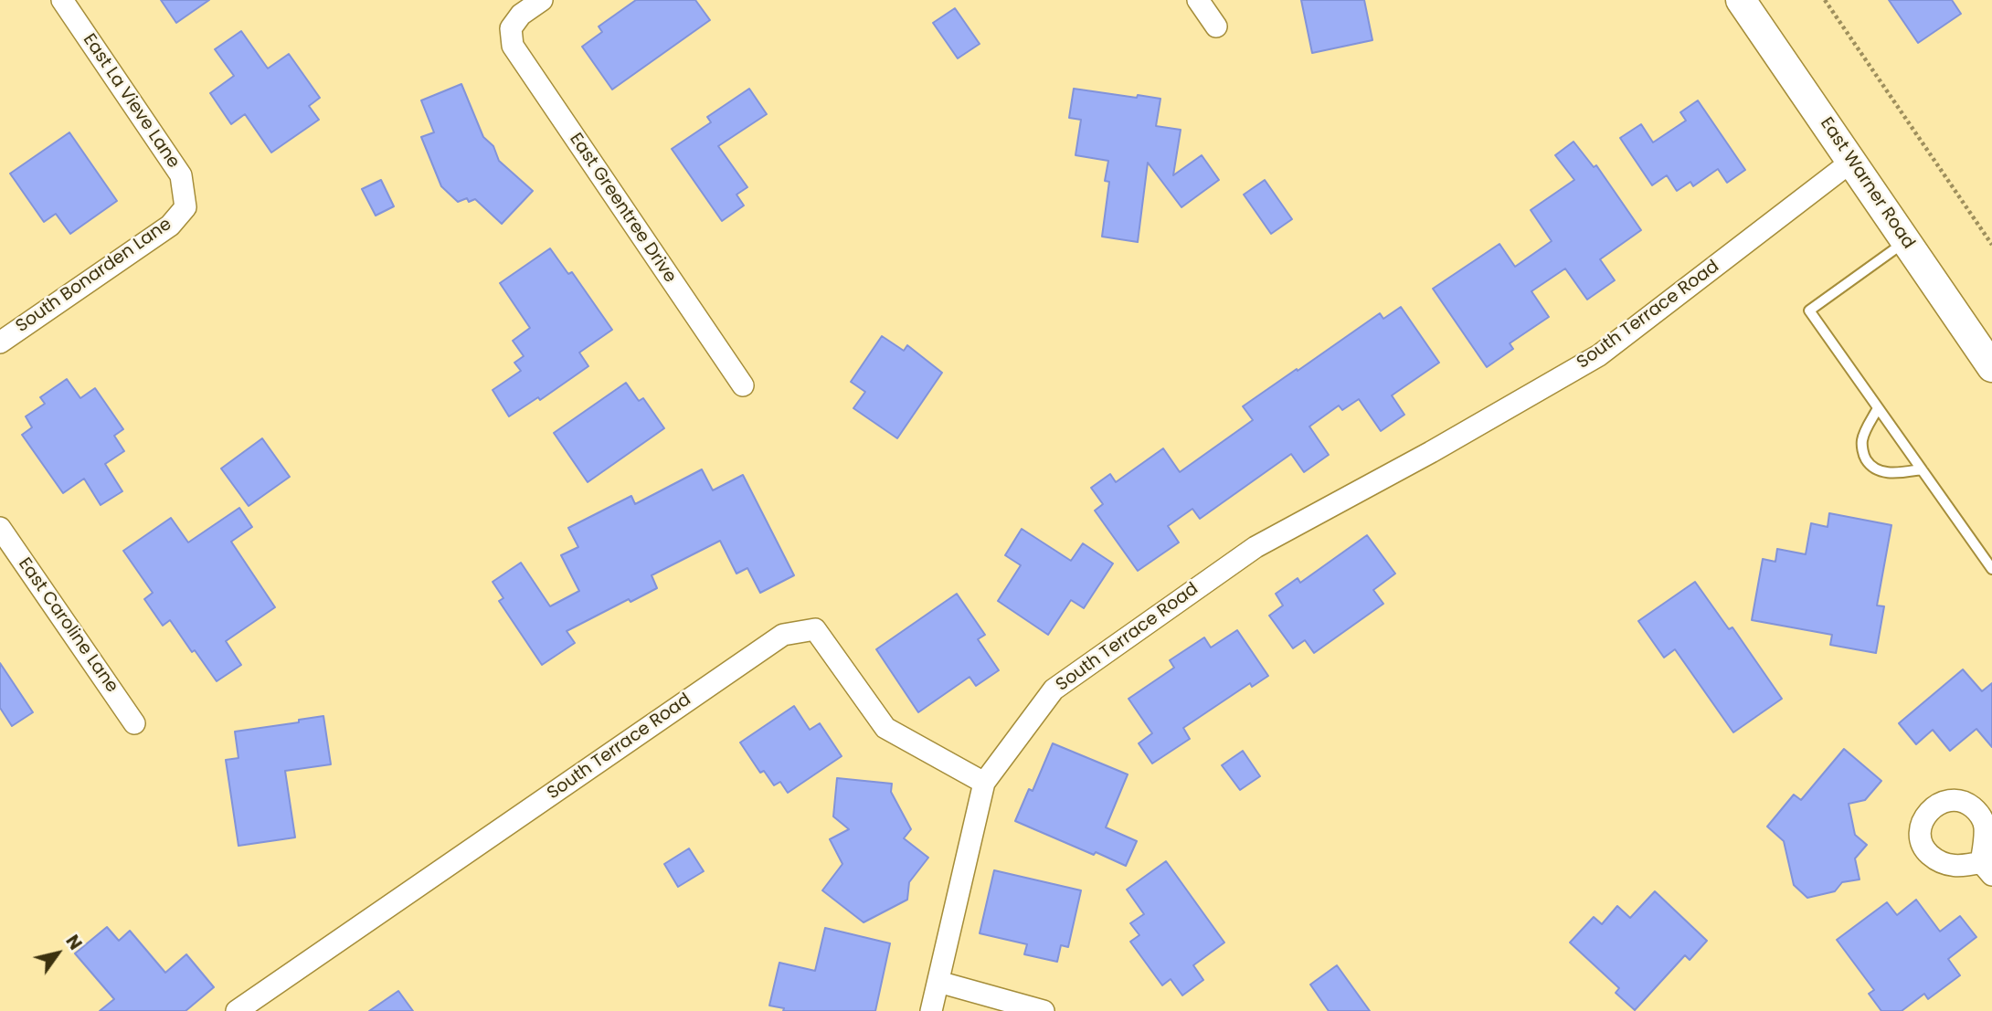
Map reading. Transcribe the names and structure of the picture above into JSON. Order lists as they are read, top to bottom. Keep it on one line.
{"streets":{"main road":["East Warner Road"],"street":["East La Vieve Lane","East Greentree Drive","South Bonarden Lane","South Terrace Road","East Caroline Lane"]},"crossings":[["East La Vieve Lane","South Bonarden Lane"],["East Warner Road","South Terrace Road"]],"north":"top right"}
